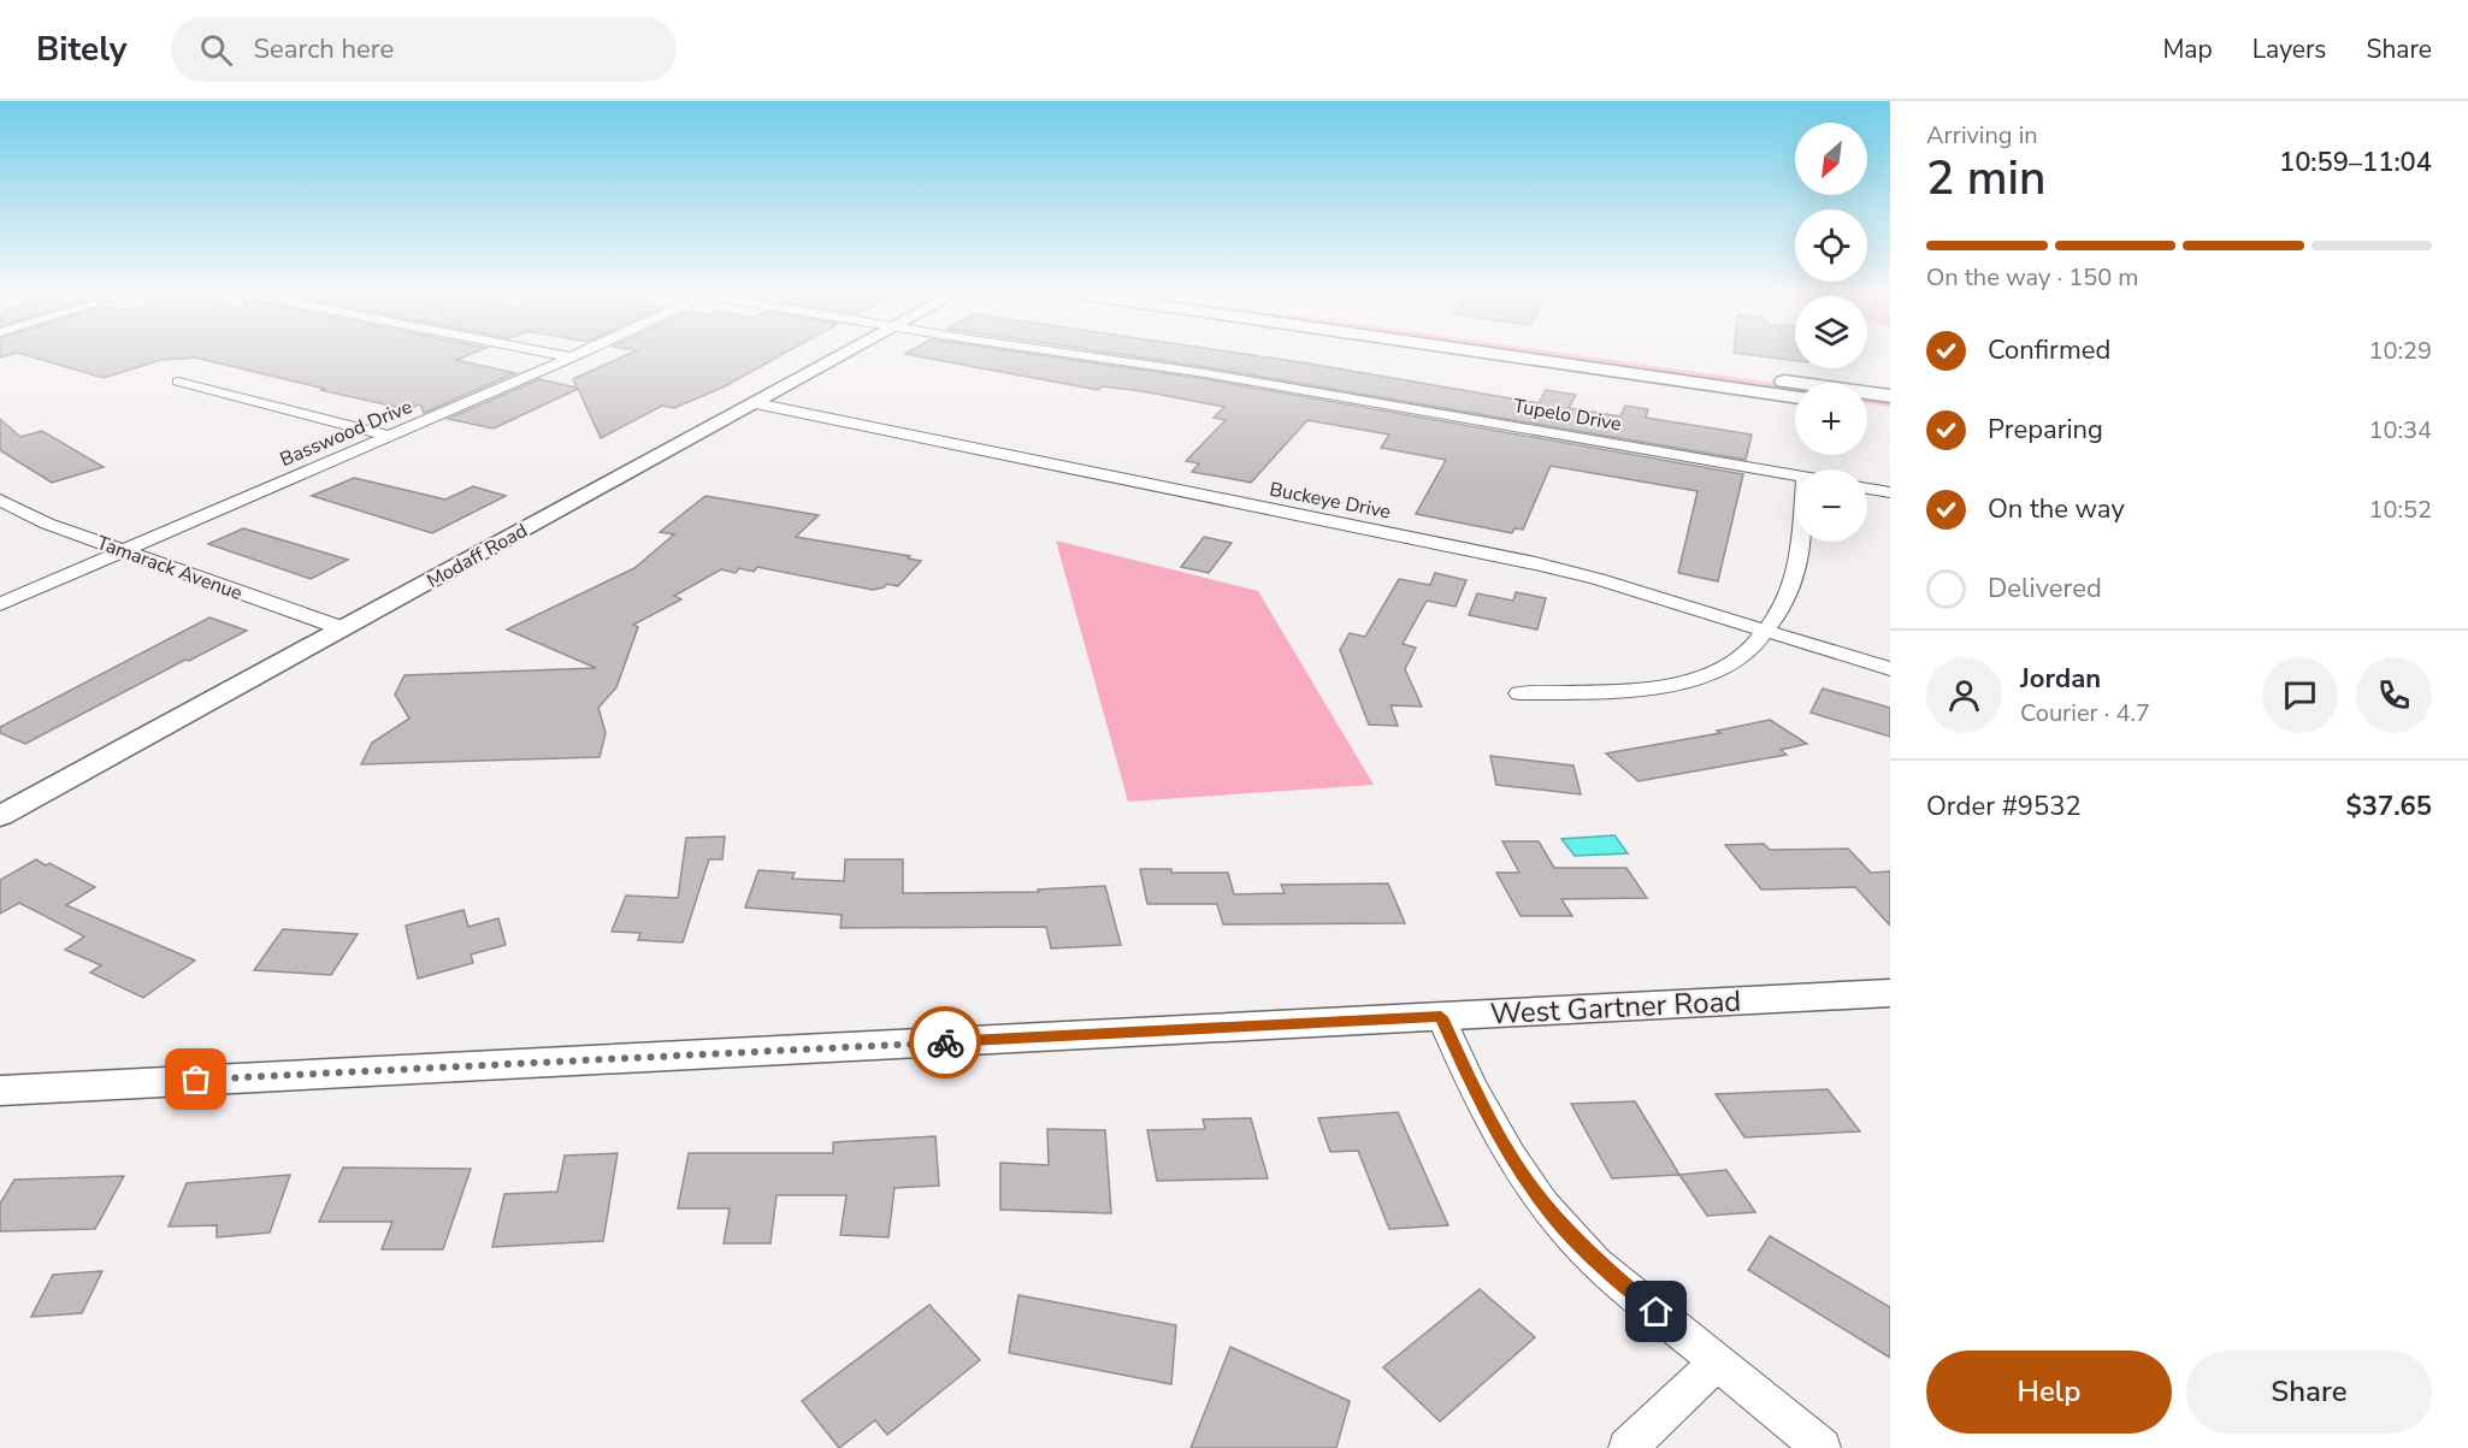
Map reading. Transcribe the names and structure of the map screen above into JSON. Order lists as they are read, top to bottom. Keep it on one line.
{"streets":{"street":["Tupelo Drive","Basswood Drive","Buckeye Drive","Modaff Road","Tamarack Avenue","West Gartner Road"]},"crossings":[["Basswood Drive","Tamarack Avenue"],["Buckeye Drive","Modaff Road"],["Modaff Road","Tamarack Avenue"]],"north":"bottom left","page":{"header":"Bitely","search":"Search here","nav":["Map","Layers","Share"],"heading":["2 min","Arriving in","10:59–11:04"],"panel":["Jordan","Courier · 4.7","Order #9532","$37.65"],"map_buttons":["+","−"],"bar":"On the way · 150 m","list":[["Confirmed","10:29"],["Preparing","10:34"],["On the way","10:52"],"Delivered"],"buttons":["Help","Share"]}}
